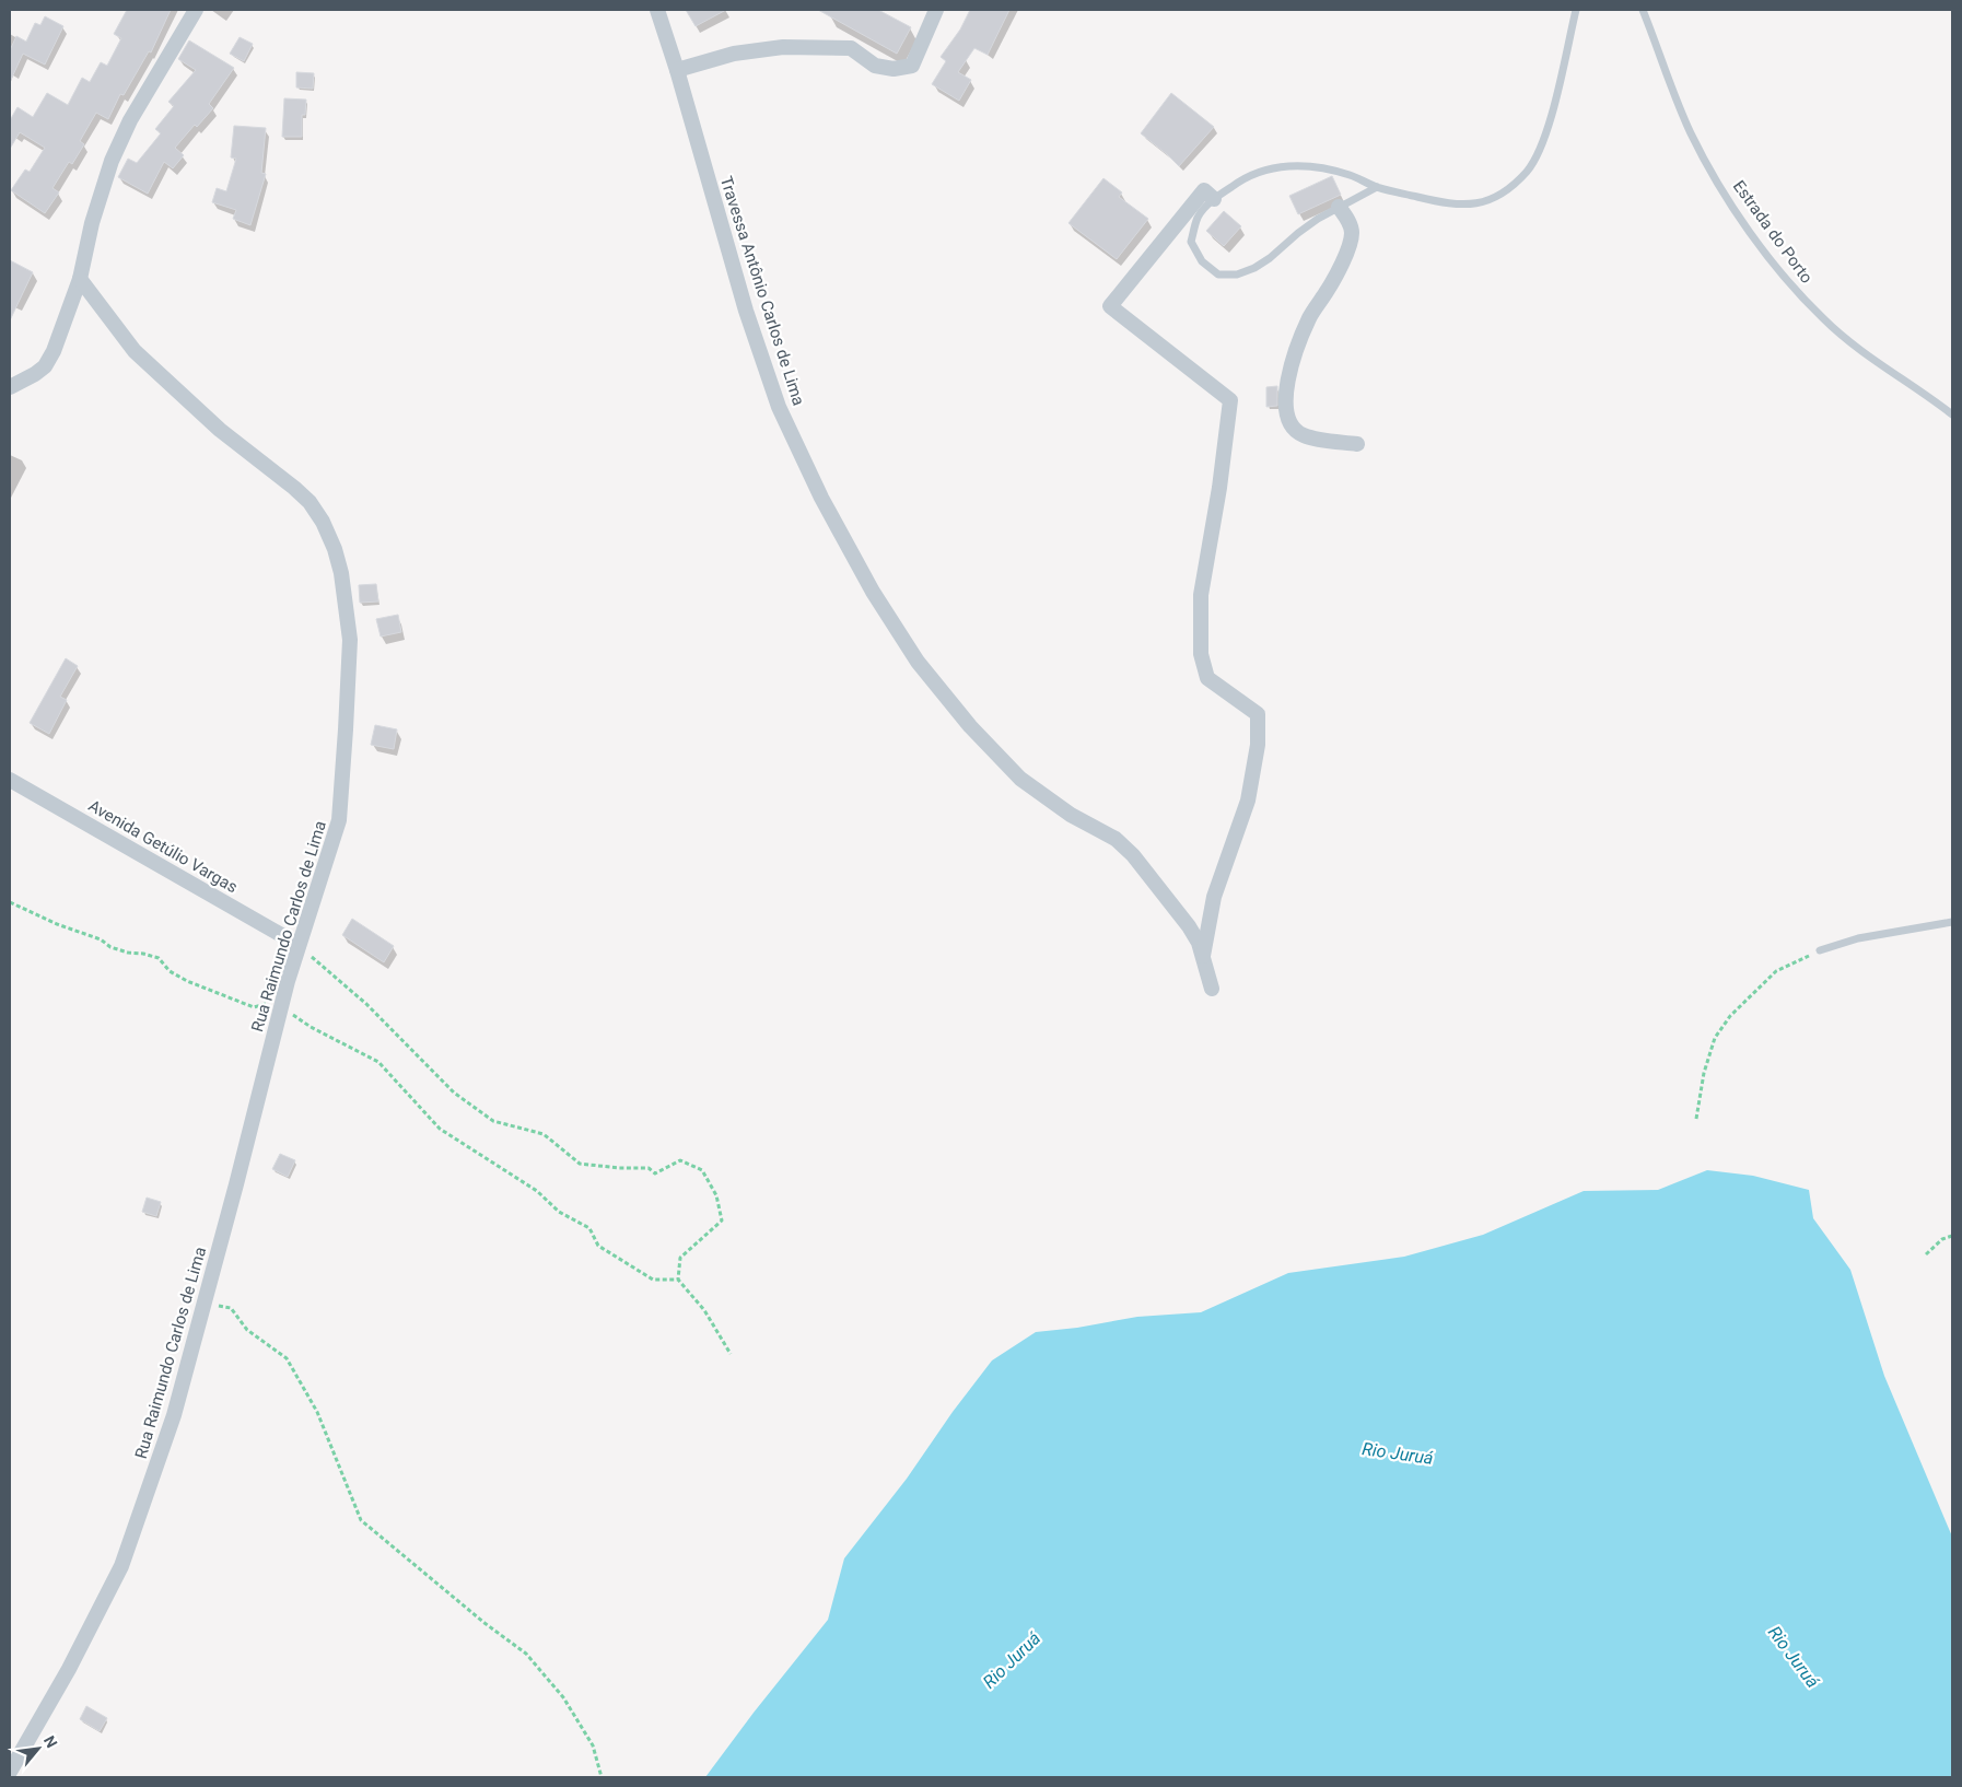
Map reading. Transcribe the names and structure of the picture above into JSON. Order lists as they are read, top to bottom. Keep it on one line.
{"streets":{"street":["Travessa Antônio Carlos de Lima","Avenida Getúlio Vargas","Rua Raimundo Carlos de Lima"],"lane":["Estrada do Porto"]},"crossings":[["Avenida Getúlio Vargas","Rua Raimundo Carlos de Lima"]],"water":["Rio Juruá"],"north":"top right"}
